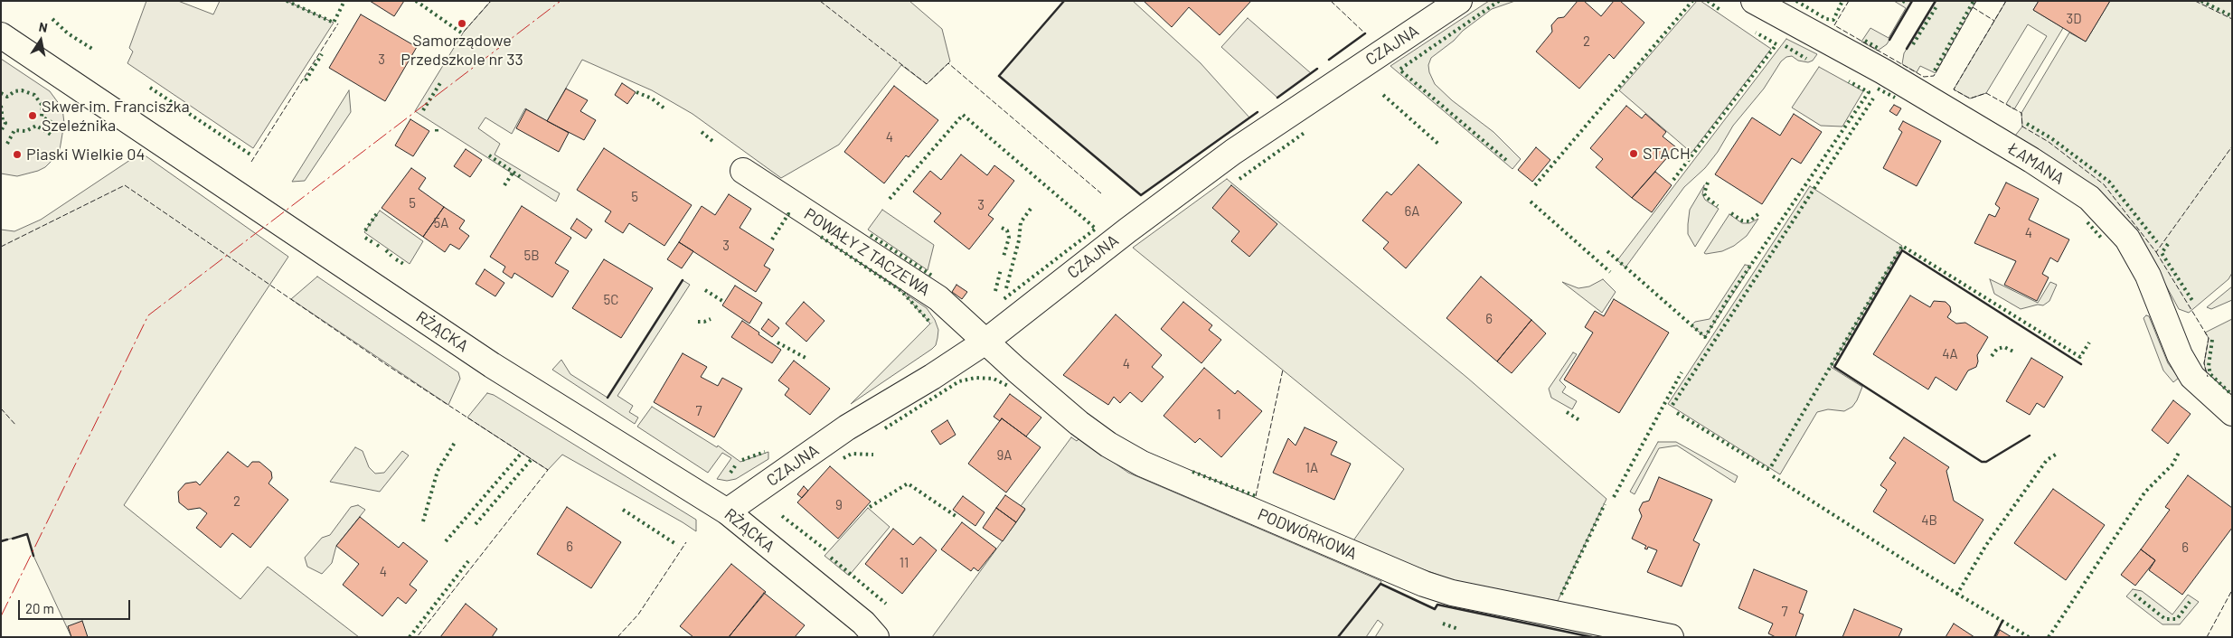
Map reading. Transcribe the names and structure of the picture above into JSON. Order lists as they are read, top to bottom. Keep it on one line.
{"streets":{"street":["CZAJNA","ŁAMANA","POWAŁY Z TACZEWA","RŻĄCKA","PODWÓRKOWA"]},"crossings":[["CZAJNA","POWAŁY Z TACZEWA"],["CZAJNA","RŻĄCKA"],["CZAJNA","PODWÓRKOWA"],["POWAŁY Z TACZEWA","PODWÓRKOWA"]],"places":["Samorządowe Przedszkole nr 33","Skwer im. Franciszka Szeleźnika","STACH","Piaski Wielkie 04"],"house_numbers":["3D","2","3","4","5","5","3","6A","5A","4","3","5B","5C","6","4A","4","7","1","9A","1A","2","9","4B","6","6","11","4","7"],"scale_bar":"20 m","north":"top"}
